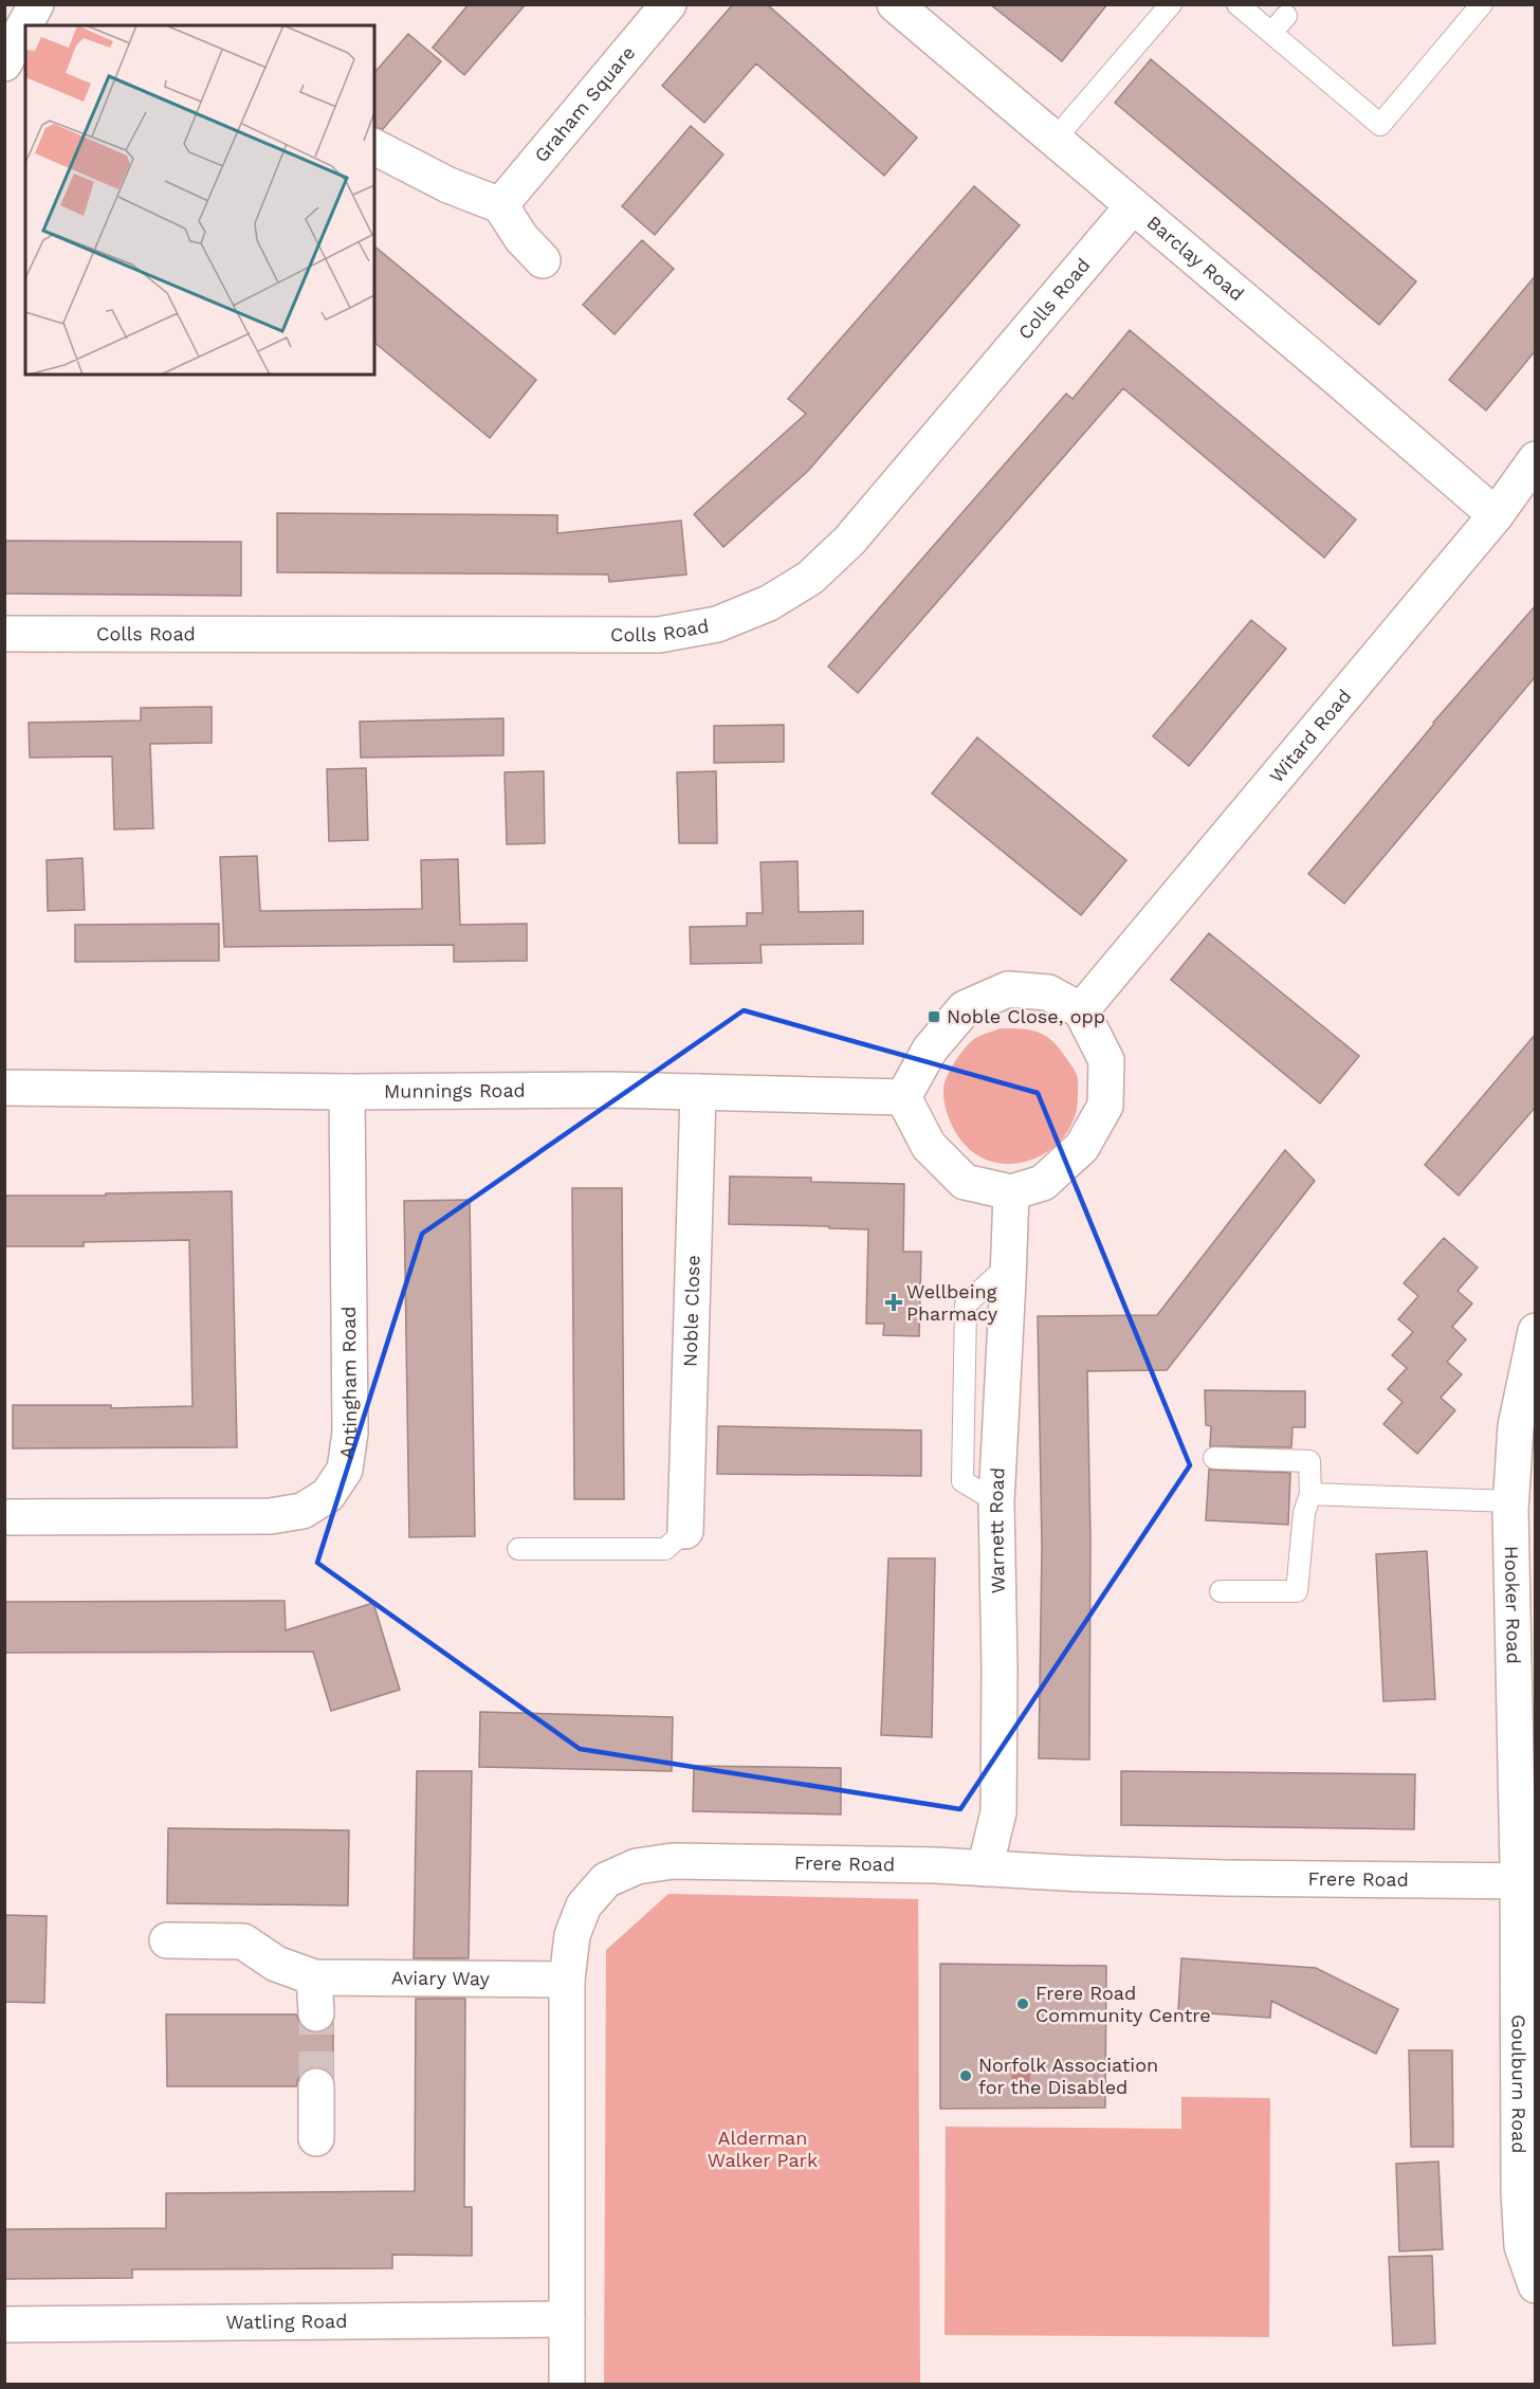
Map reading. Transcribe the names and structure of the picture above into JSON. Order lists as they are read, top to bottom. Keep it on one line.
{"streets":{"street":["Graham Square","Barclay Road","Colls Road","Witard Road","Munnings Road","Noble Close","Antingham Road","Warnett Road","Hooker Road","Frere Road","Aviary Way","Goulburn Road","Watling Road"]},"crossings":[["Barclay Road","Colls Road"],["Barclay Road","Witard Road"],["Witard Road","Munnings Road"],["Witard Road","Warnett Road"],["Munnings Road","Noble Close"],["Munnings Road","Antingham Road"],["Munnings Road","Warnett Road"],["Warnett Road","Frere Road"],["Hooker Road","Frere Road"],["Hooker Road","Goulburn Road"],["Frere Road","Aviary Way"],["Frere Road","Goulburn Road"],["Frere Road","Watling Road"]],"parks":["Alderman Walker Park"],"places":{"transit":["Noble Close, opp"],"health":["Wellbeing Pharmacy"],"other":["Frere Road Community Centre","Norfolk Association for the Disabled"]}}
